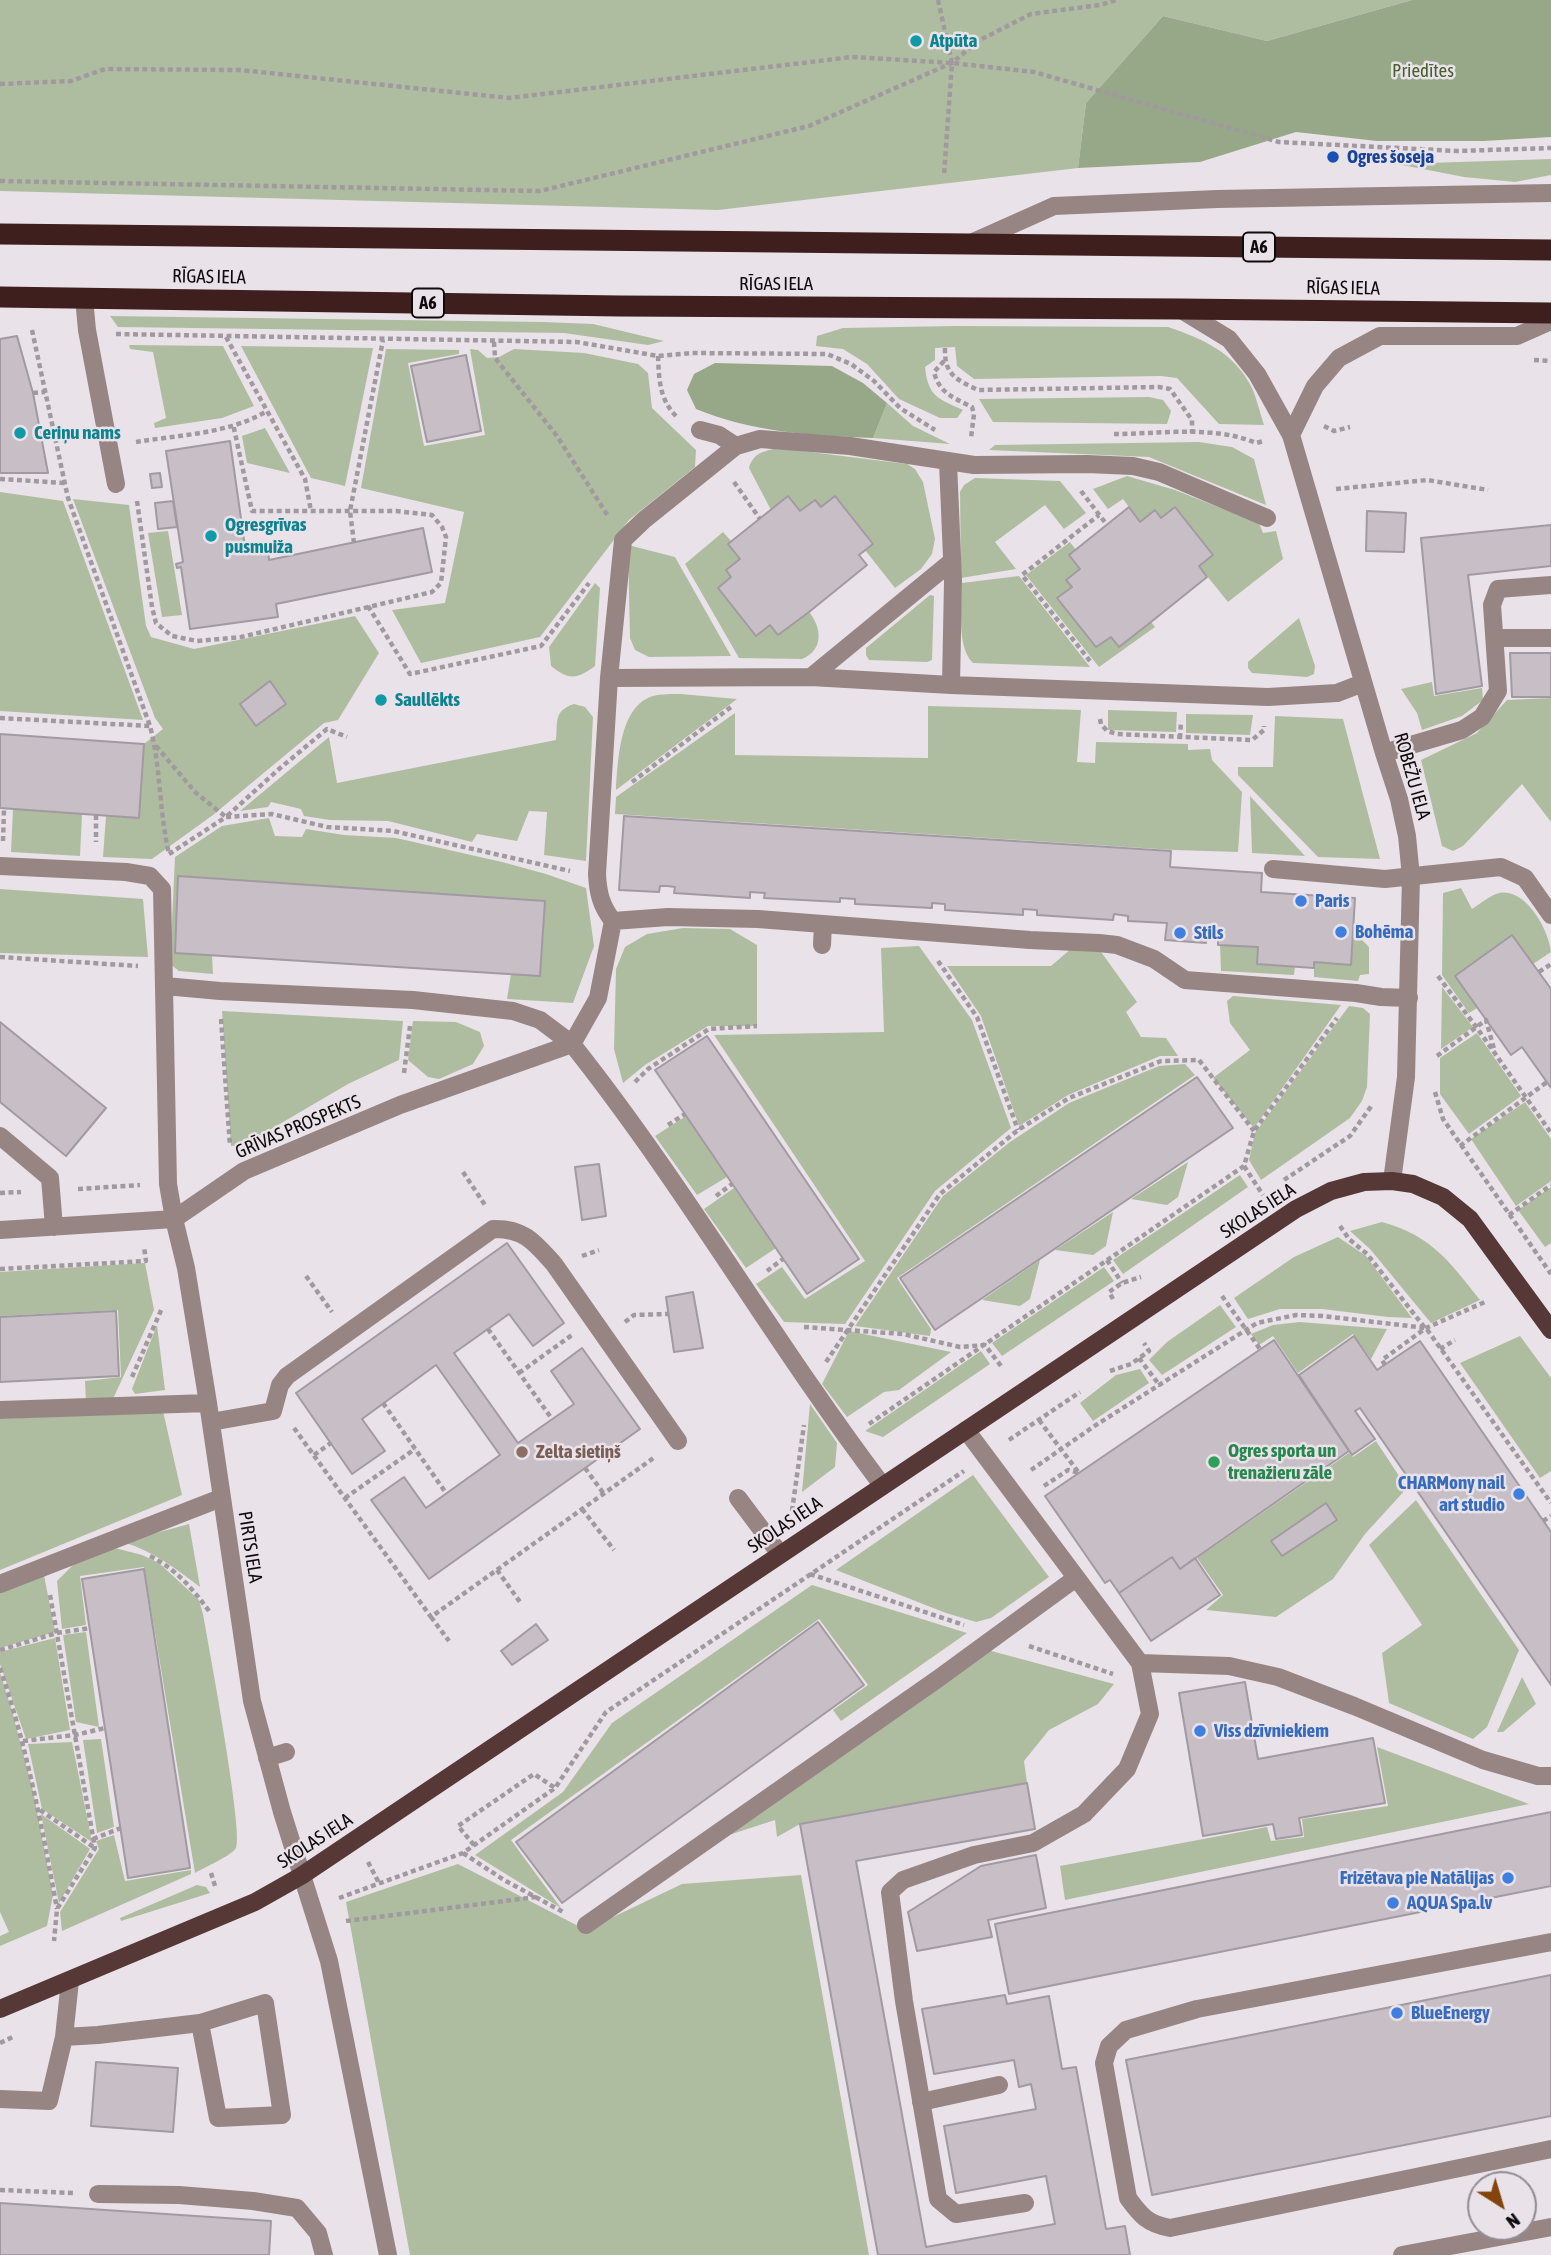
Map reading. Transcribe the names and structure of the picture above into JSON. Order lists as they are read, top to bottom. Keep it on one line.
{"streets":{"highway":["A6","RĪGAS IELA"],"main road":["SKOLAS IELA"],"street":["ROBEŽU IELA","GRĪVAS PROSPEKTS","PIRTS IELA"]},"crossings":[["RĪGAS IELA","ROBEŽU IELA"],["ROBEŽU IELA","SKOLAS IELA"],["GRĪVAS PROSPEKTS","PIRTS IELA"],["SKOLAS IELA","PIRTS IELA"]],"parks":["Priedītes"],"places":["Atpūta","Ogres šoseja","Ceriņu nams","Ogresgrīvas pusmuiža","Saullēkts","Paris","Bohēma","Stils","Zelta sietiņš","Ogres sporta un trenažieru zāle","CHARMony nail art studio","Viss dzīvniekiem","Frizētava pie Natālijas","AQUA Spa.lv","BlueEnergy"],"north":"bottom right"}
